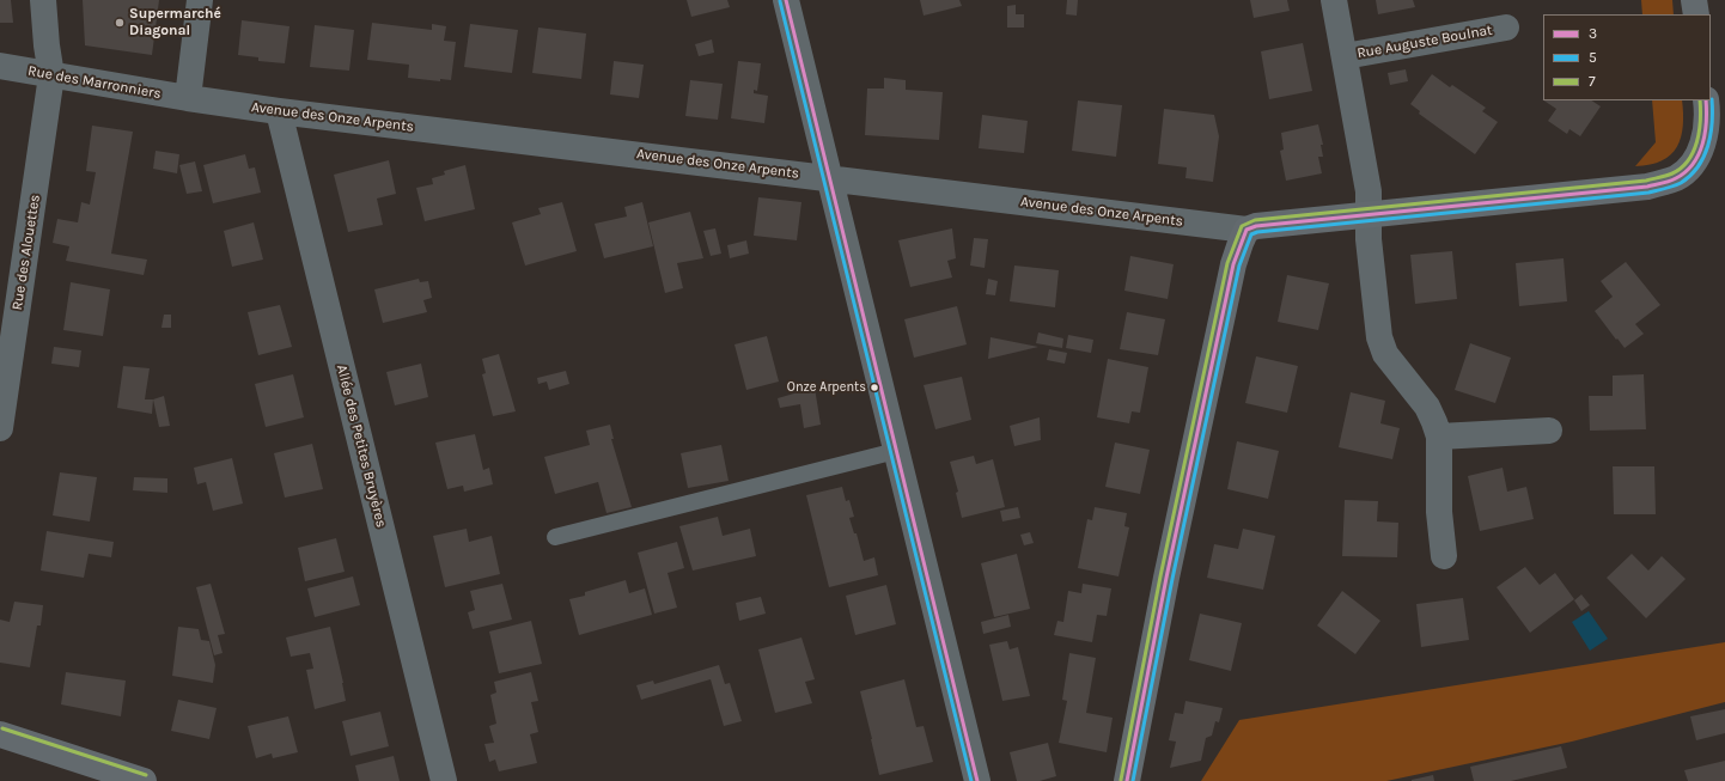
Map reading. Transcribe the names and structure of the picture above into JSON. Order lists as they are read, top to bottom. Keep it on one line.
{"streets":{"street":["Rue Auguste Boulnat","Rue des Marronniers","Avenue des Onze Arpents","Rue des Alouettes","Allée des Petites Bruyères"]},"crossings":[["Rue des Marronniers","Avenue des Onze Arpents"],["Rue des Marronniers","Rue des Alouettes"],["Avenue des Onze Arpents","Allée des Petites Bruyères"]],"places":["Supermarché Diagonal","Onze Arpents"],"lines":["transit line 3","transit line 5","transit line 7"],"legend":["3","5","7"]}
